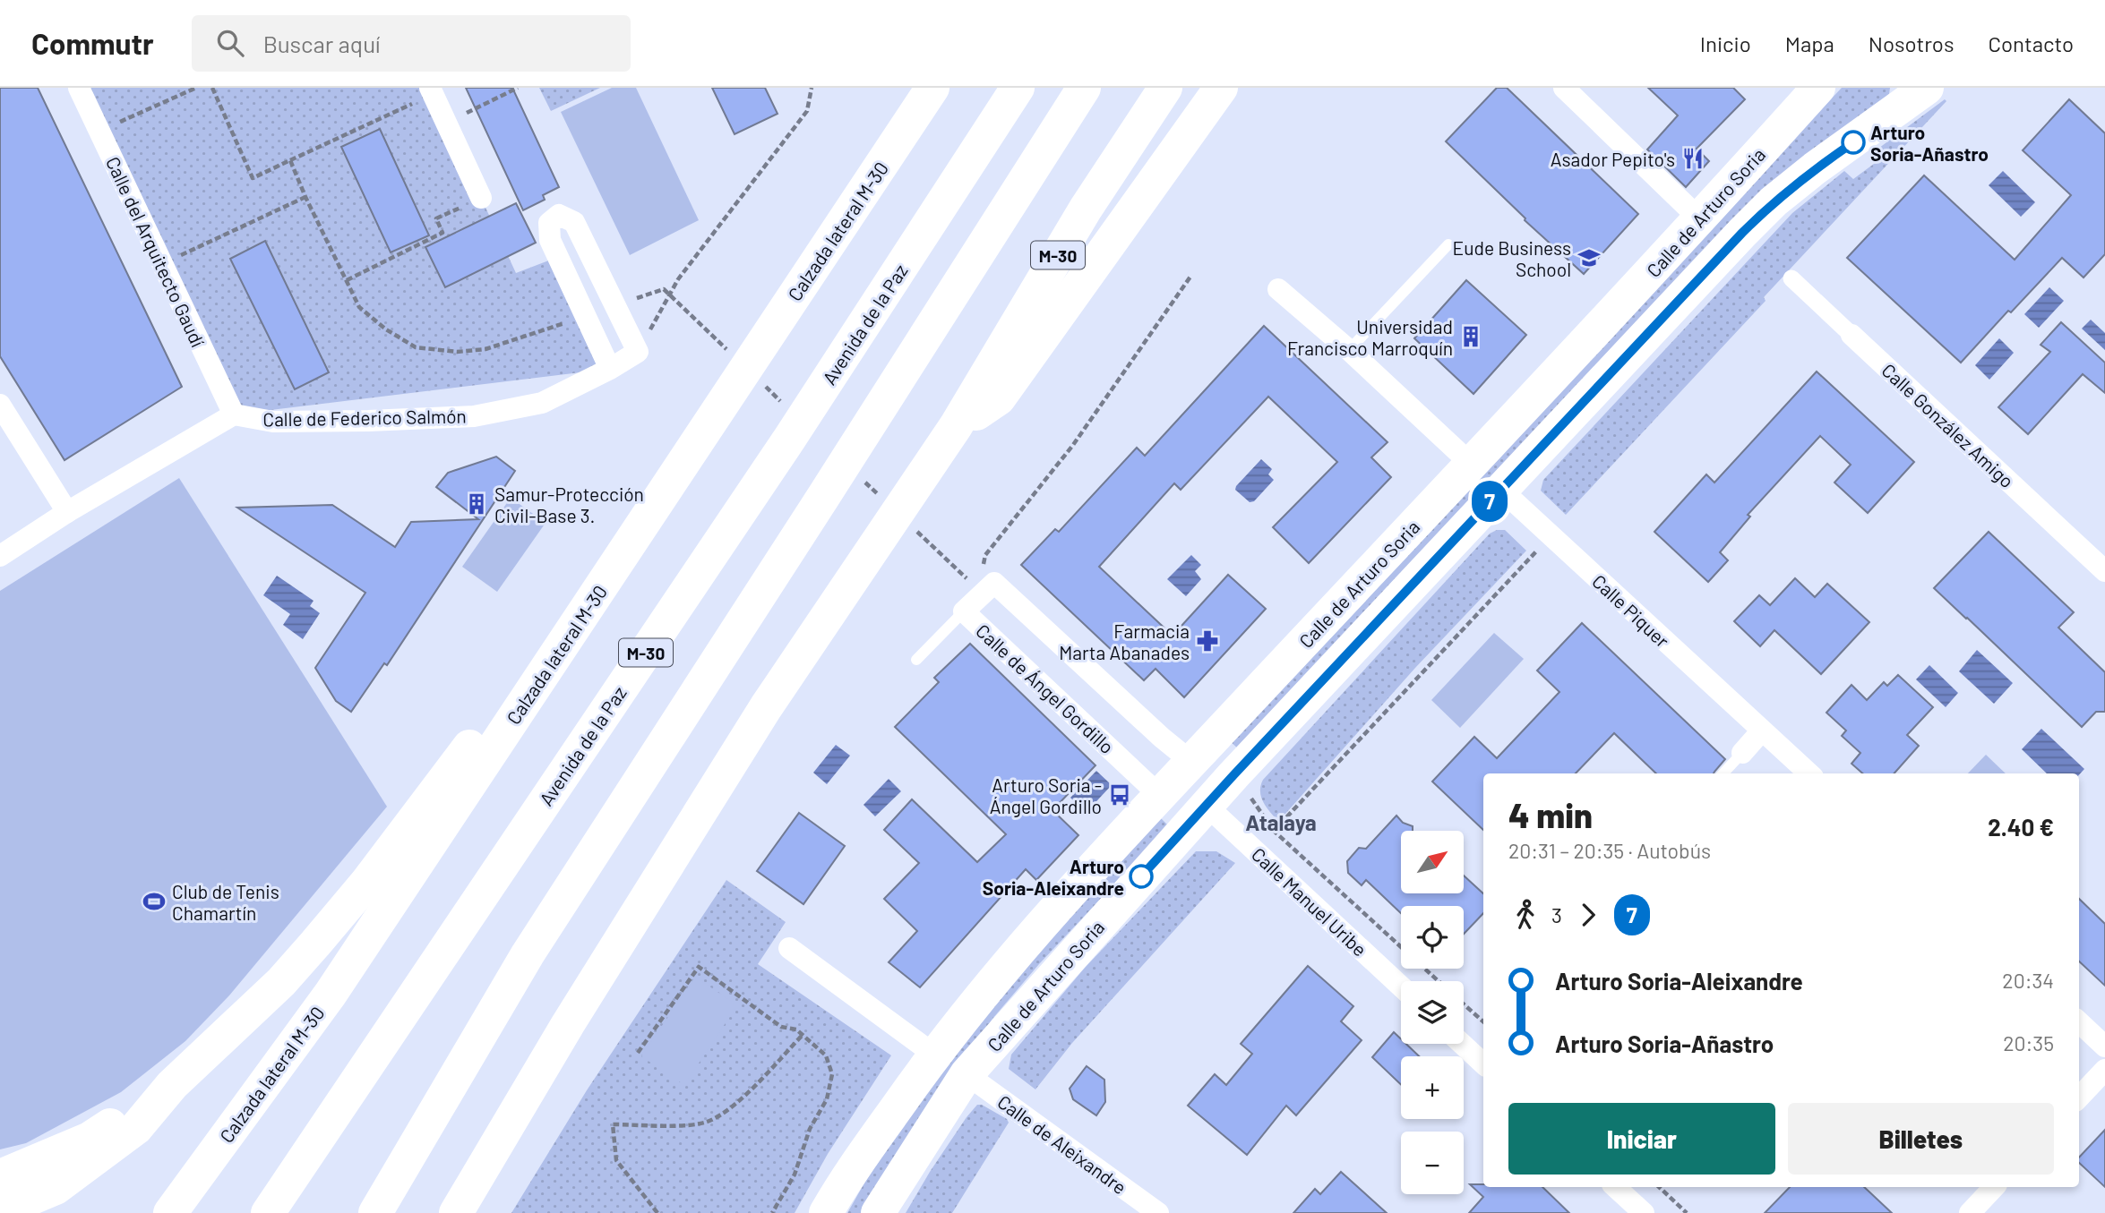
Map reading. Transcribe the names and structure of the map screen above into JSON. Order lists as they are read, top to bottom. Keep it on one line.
{"streets":{"main road":["Calle de Arturo Soria","Calzada lateral M-30","M-30","Avenida de la Paz"],"street":["Calle del Arquitecto Gaudí","Calle de Federico Salmón","Calle González Amigo","Calle Piquer","Calle de Ángel Gordillo","Calle Manuel Uribe","Calle de Aleixandre"]},"crossings":[["Calle de Arturo Soria","Calle Piquer"],["Calle de Arturo Soria","Calle de Ángel Gordillo"],["Calle de Arturo Soria","Calle Manuel Uribe"],["Calle de Arturo Soria","Calle de Aleixandre"],["Calle del Arquitecto Gaudí","Calle de Federico Salmón"]],"districts":["Atalaya"],"places":{"other":["Arturo Soria-Añastro","Arturo Soria-Aleixandre"],"restaurant":["Asador Pepito's"],"school or university":["Eude Business School"],"building":["Universidad Francisco Marroquín","Samur-Protección Civil-Base 3."],"pharmacy":["Farmacia Marta Abanades"],"bus stop":["Arturo Soria - Ángel Gordillo"],"sports":["Club de Tenis Chamartín"]},"lines":["bus line 7"],"north":"top right","page":{"header":"Commutr","search":"Buscar aquí","nav":["Inicio","Mapa","Nosotros","Contacto"],"on_map":"7","heading":["4 min","20:31 – 20:35 · Autobús","2.40 €"],"map_buttons":["+","−"],"legs":["3","7"],"list":[{"name":"Arturo Soria-Aleixandre","value":"20:34"},{"name":"Arturo Soria-Añastro","value":"20:35"}],"buttons":["Iniciar","Billetes"]}}
